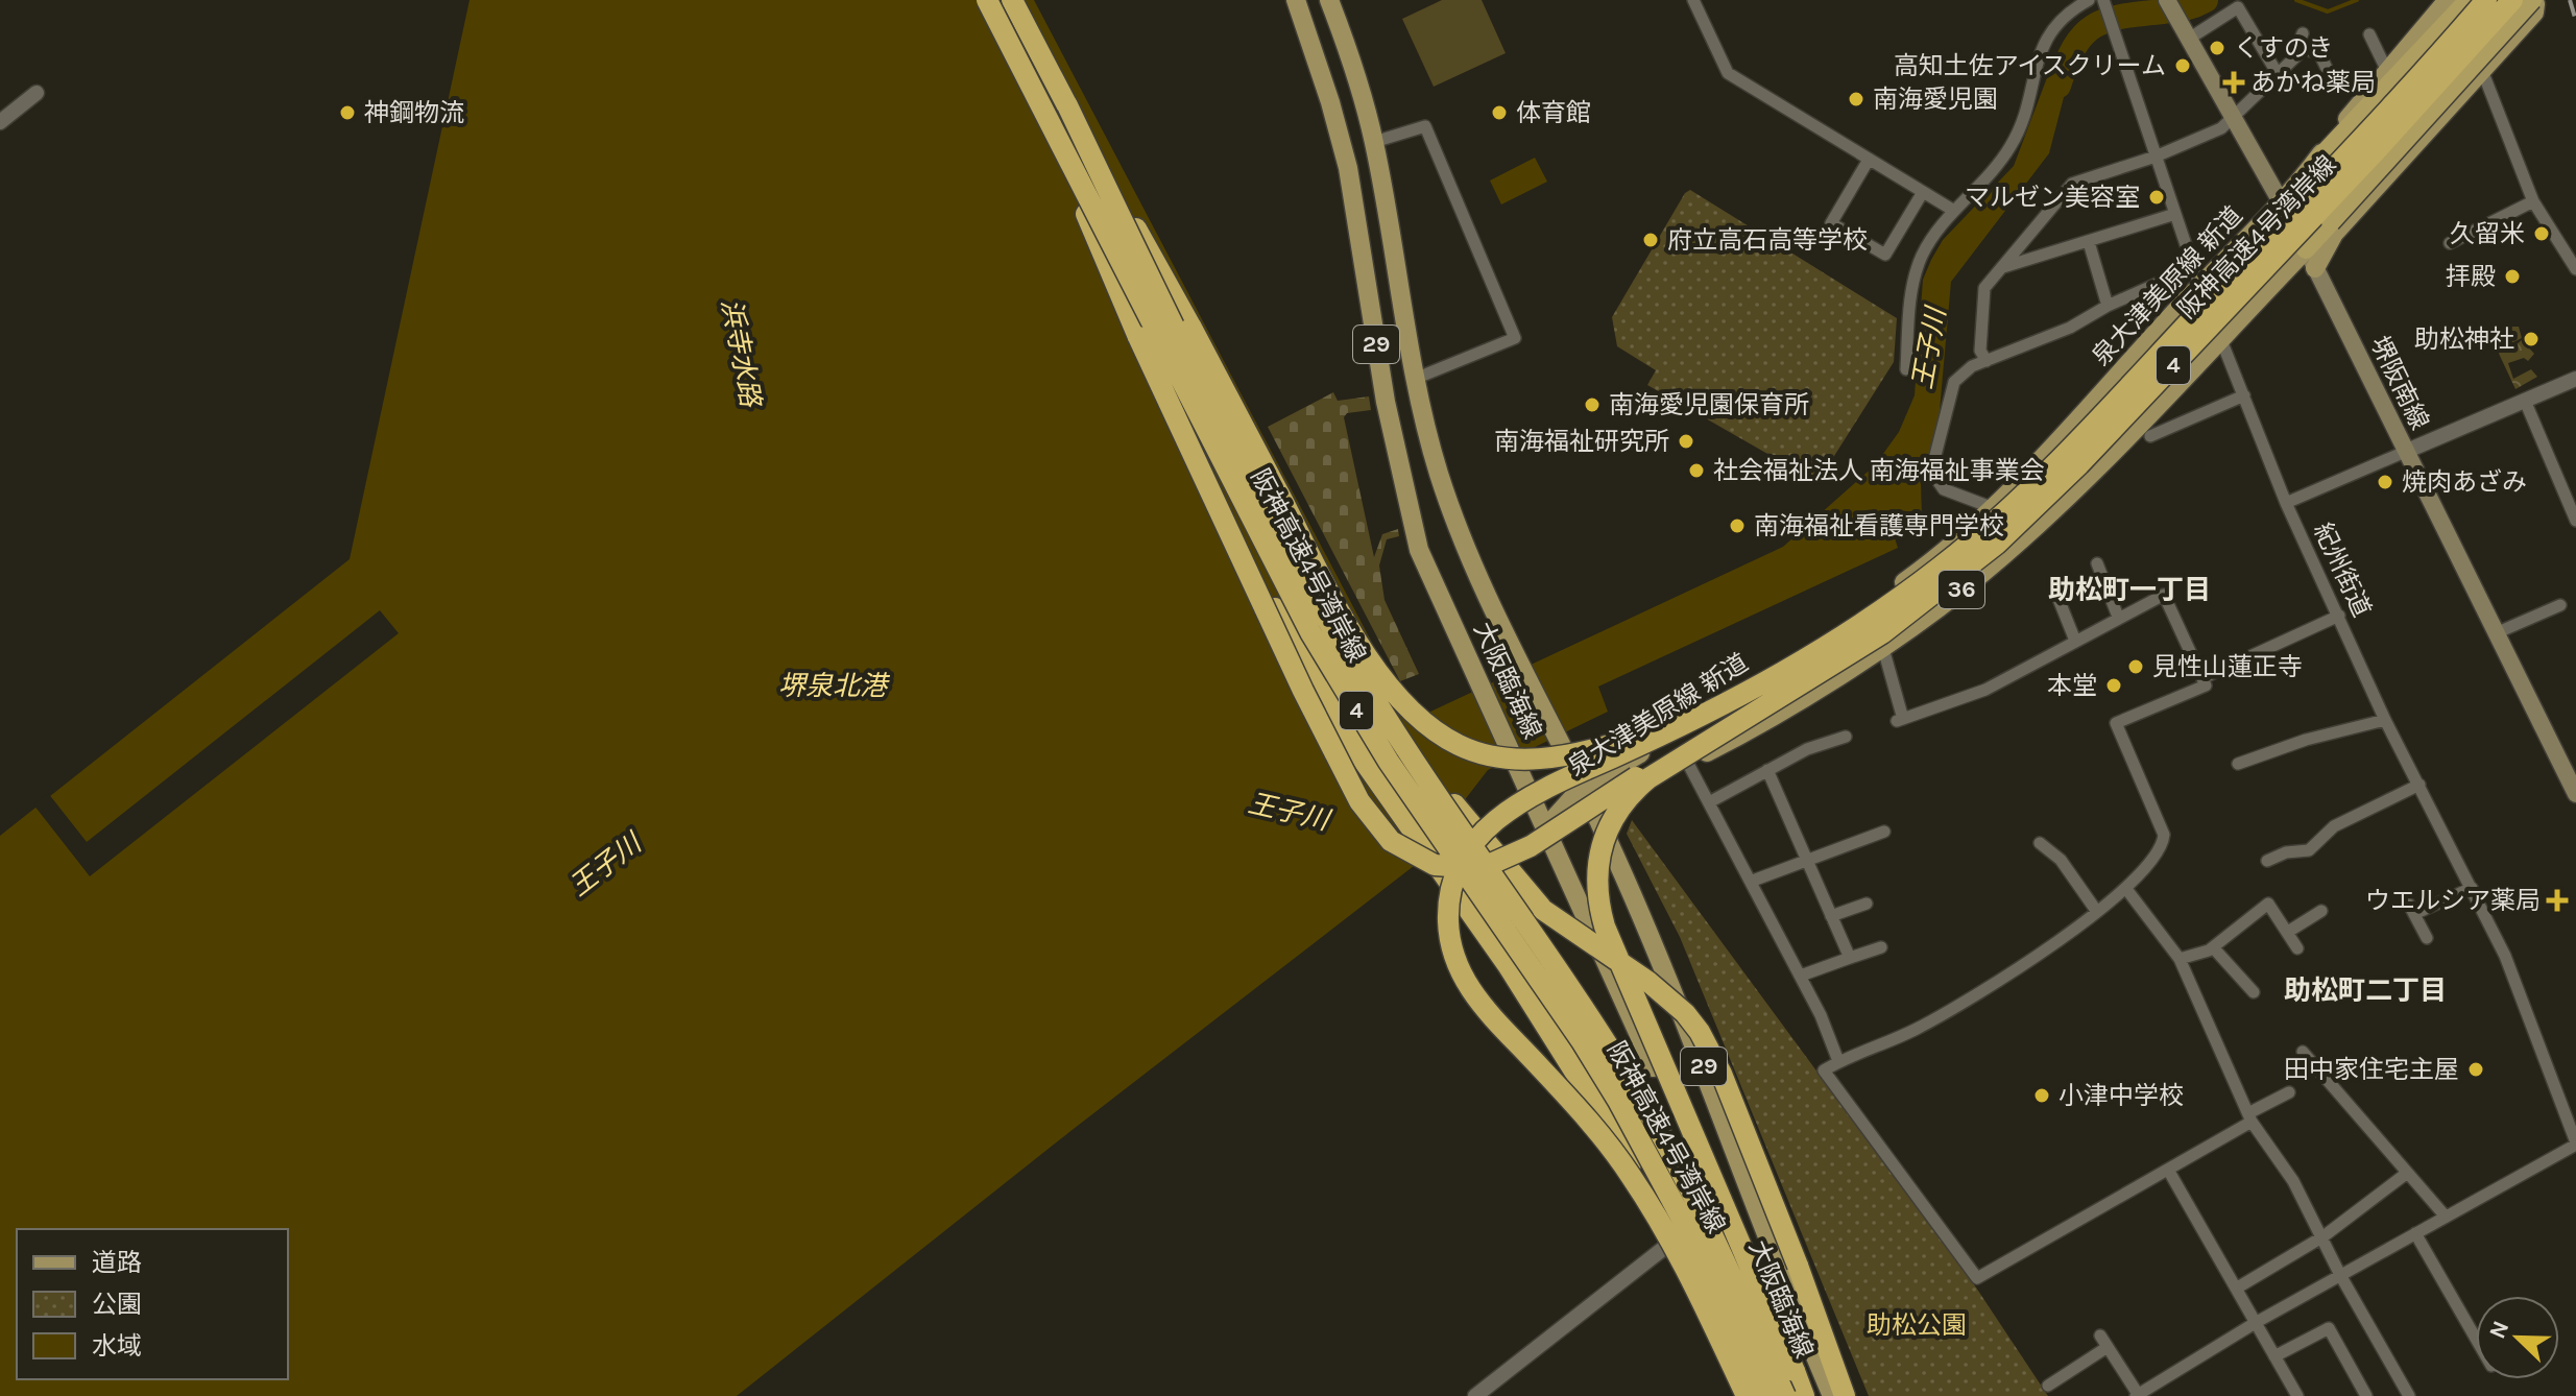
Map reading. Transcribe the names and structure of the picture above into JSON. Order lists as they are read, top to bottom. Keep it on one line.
{"streets":{"highway":["阪神高速4号湾岸線","4"],"main road":["泉大津美原線 新道","29","堺阪南線","36","大阪臨海線"],"street":["紀州街道"]},"crossings":[["泉大津美原線 新道","堺阪南線"],["泉大津美原線 新道","紀州街道"],["泉大津美原線 新道","36"],["泉大津美原線 新道","大阪臨海線"],["堺阪南線","36"],["紀州街道","36"],["36","大阪臨海線"]],"districts":["助松町一丁目","助松町二丁目"],"water":["王子川","浜寺水路","堺泉北港"],"parks":["助松公園"],"places":{"other":["くすのき","高知土佐アイスクリーム","南海愛児園","神鋼物流","体育館","マルゼン美容室","久留米","府立高石高等学校","拝殿","助松神社","南海愛児園保育所","南海福祉研究所","社会福祉法人 南海福祉事業会","焼肉あざみ","南海福祉看護専門学校","見性山蓮正寺","本堂","田中家住宅主屋","小津中学校"],"health":["あかね薬局","ウエルシア薬局"]},"legend":["道路","公園","水域"],"north":"top left"}
